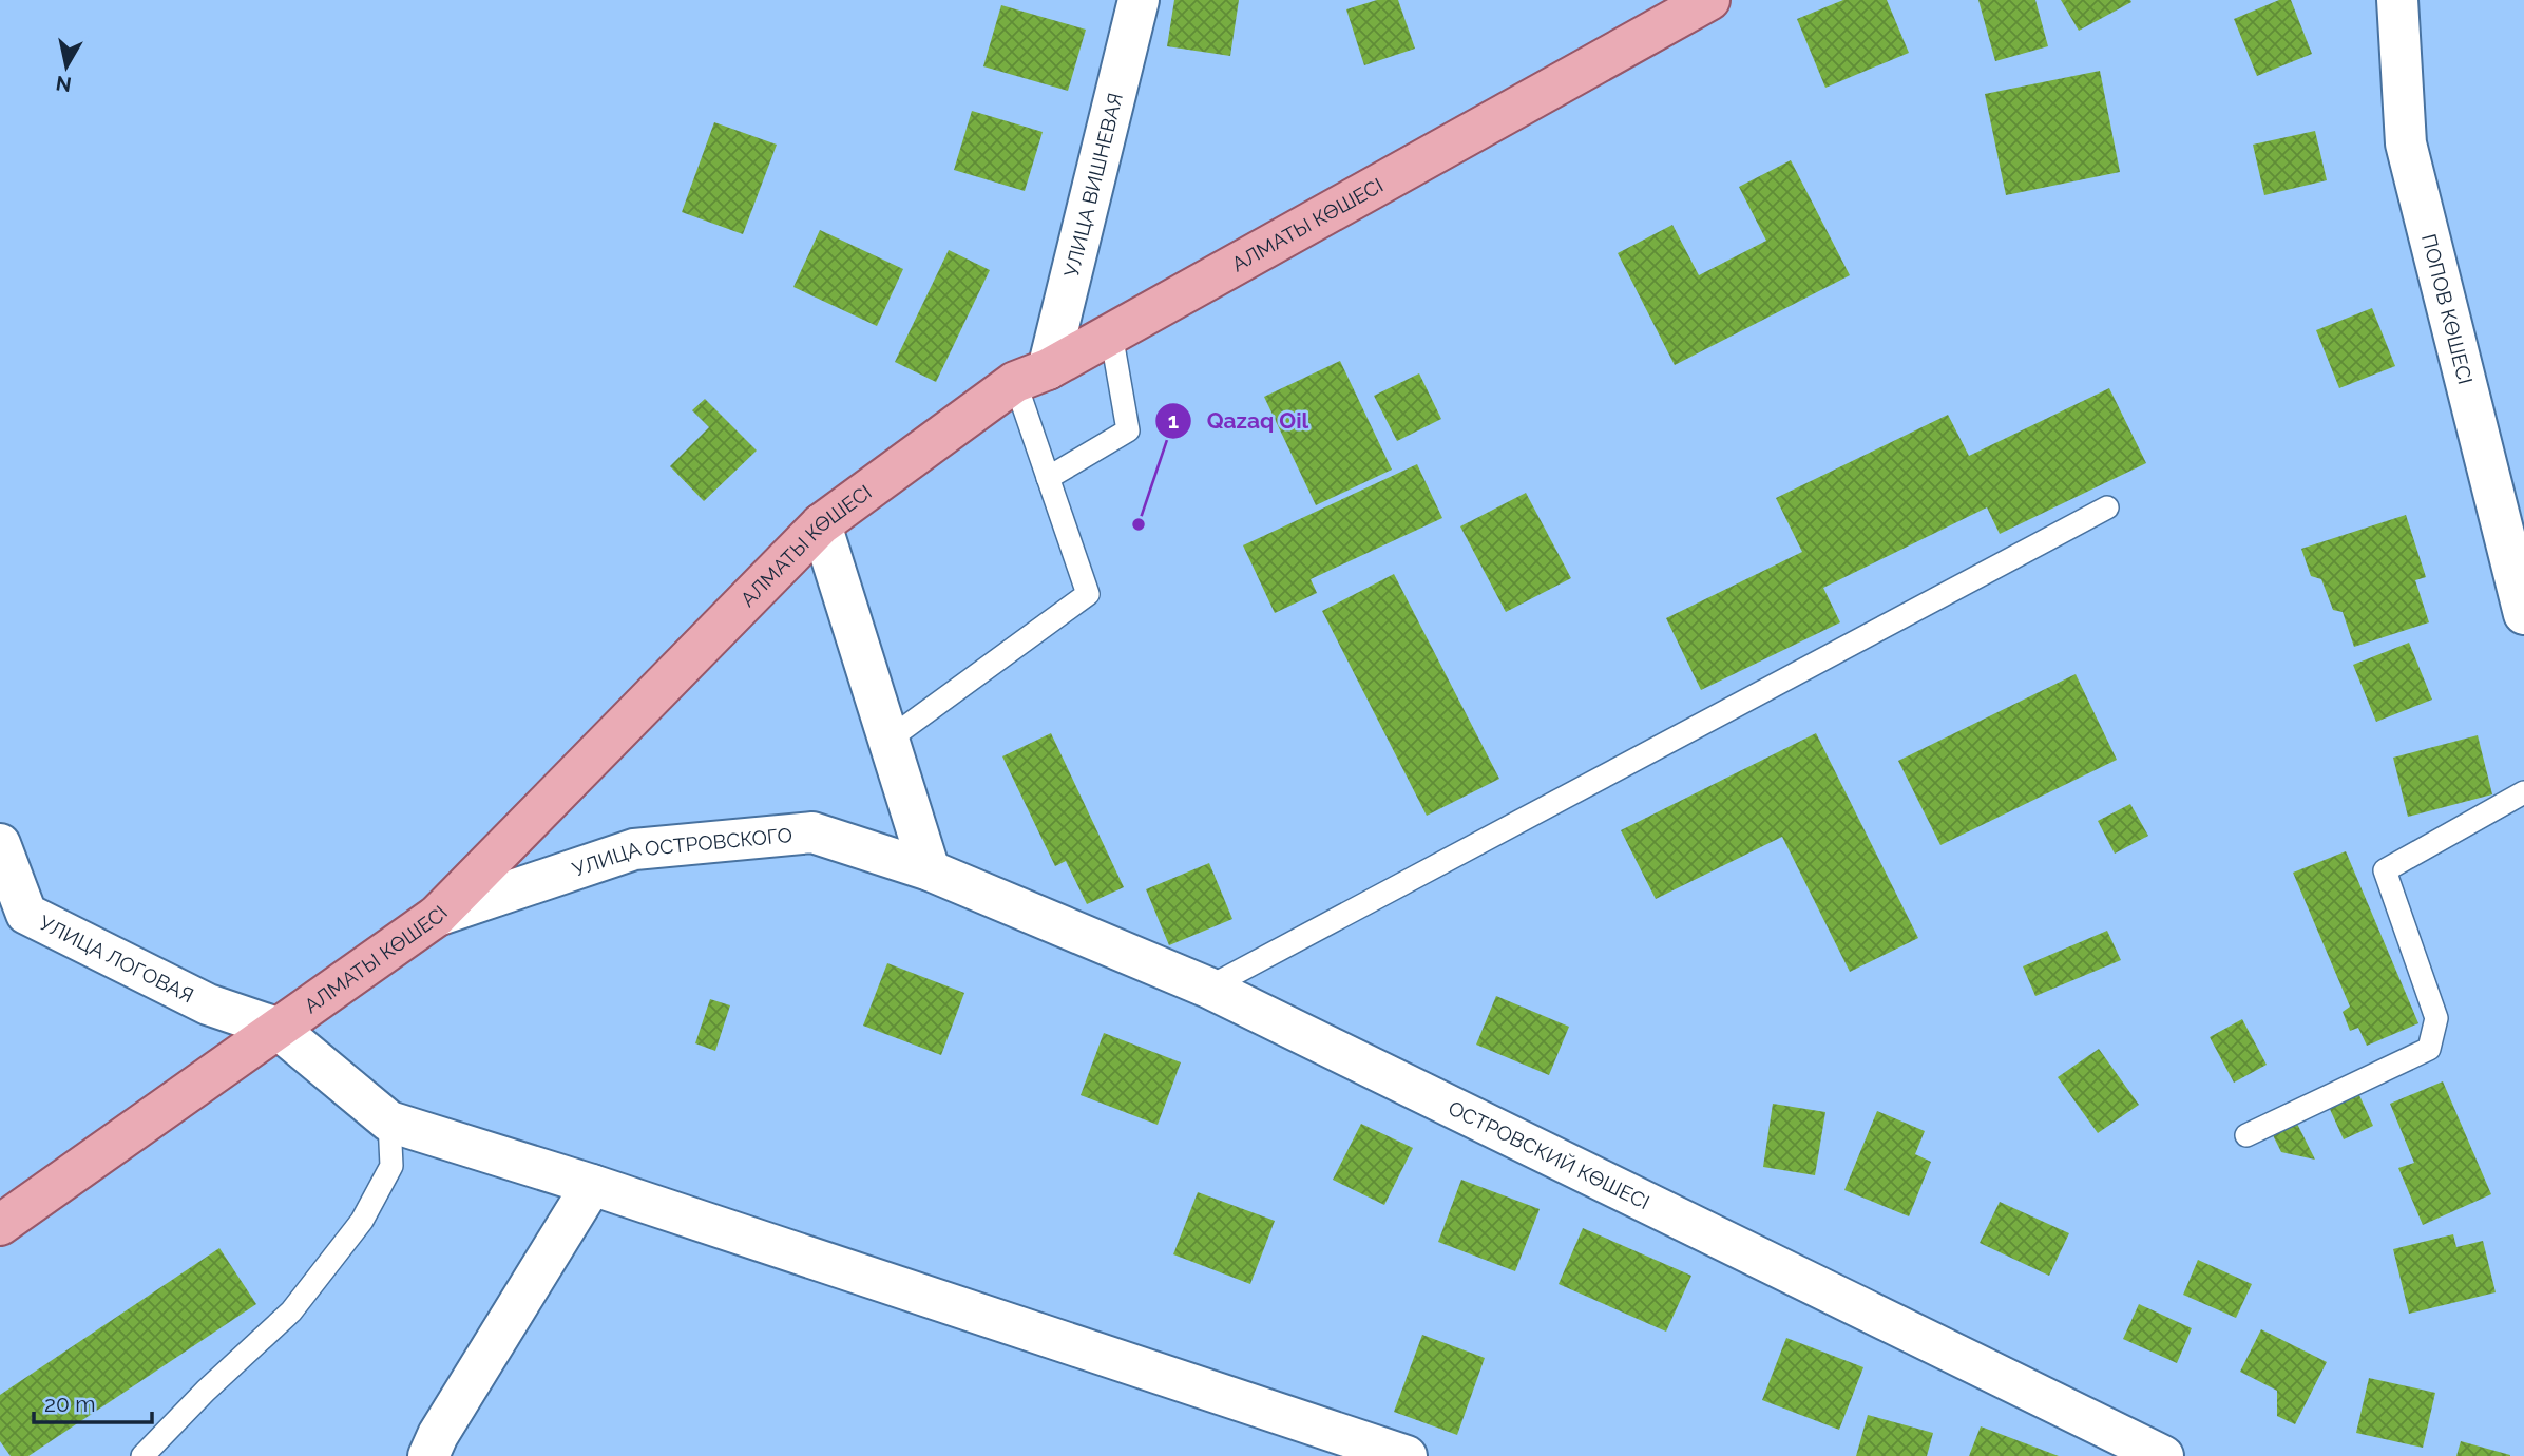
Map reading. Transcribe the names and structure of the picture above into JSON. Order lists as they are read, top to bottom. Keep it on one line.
{"streets":{"main road":["АЛМАТЫ КӨШЕСІ"],"street":["УЛИЦА ВИШНЕВАЯ","ПОПОВ КӨШЕСІ","УЛИЦА ОСТРОВСКОГО","УЛИЦА ЛОГОВАЯ","ОСТРОВСКИЙ КӨШЕСІ"]},"crossings":[["УЛИЦА ВИШНЕВАЯ","АЛМАТЫ КӨШЕСІ"],["АЛМАТЫ КӨШЕСІ","УЛИЦА ОСТРОВСКОГО"],["АЛМАТЫ КӨШЕСІ","УЛИЦА ЛОГОВАЯ"],["УЛИЦА ОСТРОВСКОГО","ОСТРОВСКИЙ КӨШЕСІ"]],"places":["Qazaq Oil"],"scale_bar":"20 m","north":"bottom"}
